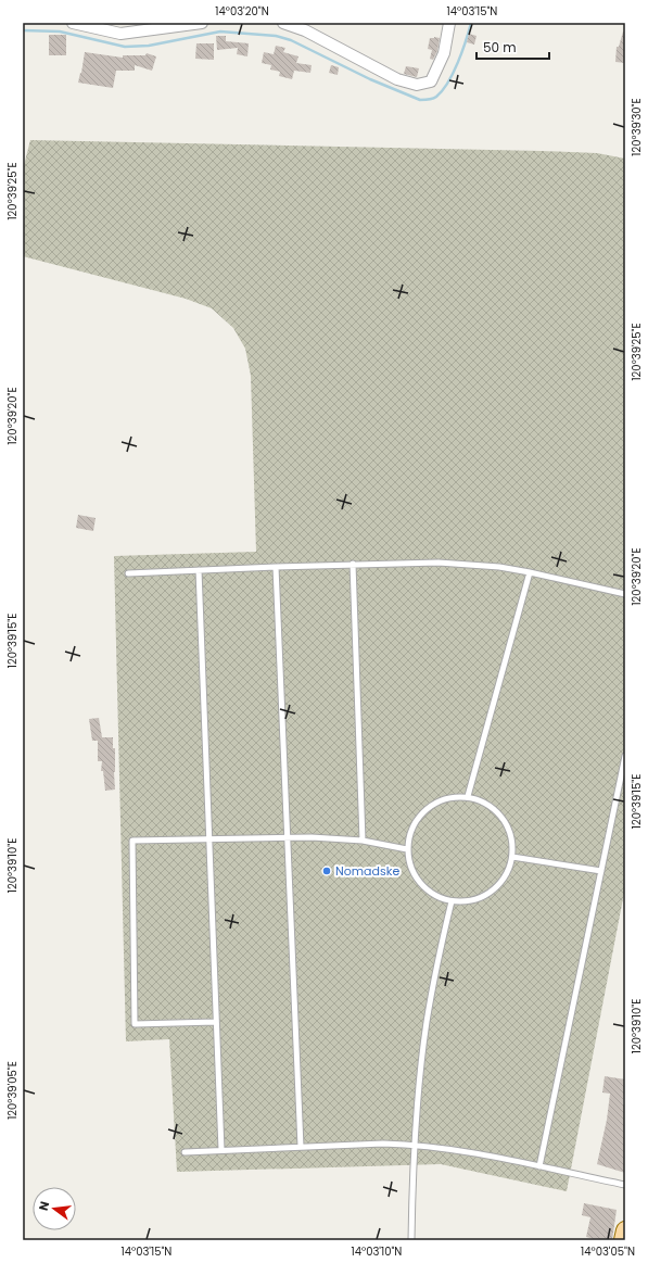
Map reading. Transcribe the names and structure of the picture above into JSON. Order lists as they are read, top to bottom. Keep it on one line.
{"places":["Nomadske"],"scale_bar":"50 m","north":"left","coordinates":["14°03'20\"N","14°03'15\"N","120°39'30\"E","120°39'25\"E","120°39'20\"E","120°39'15\"E","120°39'10\"E","120°39'05\"E","14°03'10\"N","14°03'05\"N"]}
